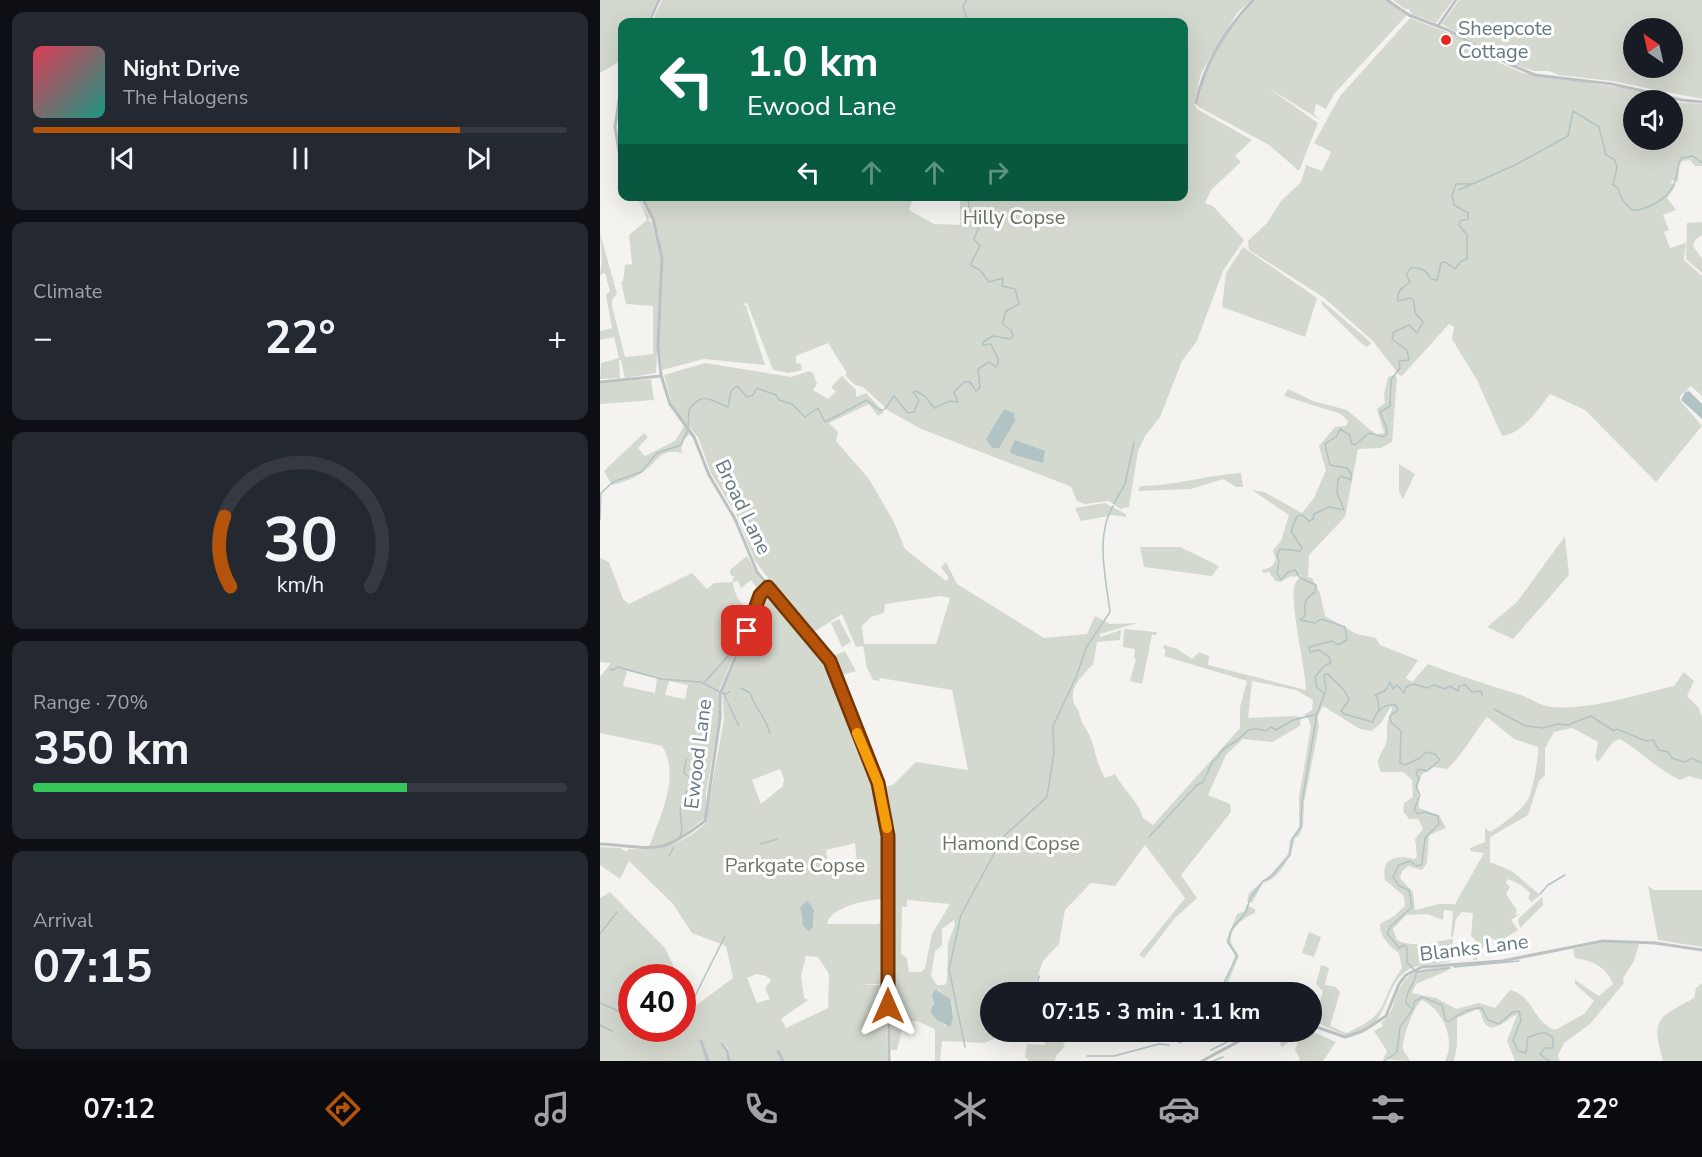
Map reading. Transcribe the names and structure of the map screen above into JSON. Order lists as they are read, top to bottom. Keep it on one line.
{"streets":{"street":["Broad Lane","Ewood Lane","Blanks Lane"]},"crossings":[["Broad Lane","Ewood Lane"]],"parks":["Hilly Copse","Hamond Copse","Parkgate Copse"],"places":["Sheepcote Cottage"],"north":"top left","page":{"turn":["1.0 km","Ewood Lane"],"song":["Night Drive","The Halogens"],"tile":["Climate",["Range · 70%","350 km"],["Arrival","07:15"]],"heat":["−","22°","+"],"limit":"40","trip":"07:15 · 3 min · 1.1 km","tabs":["07:12","22°"],"gauge":["30","km/h"]}}
